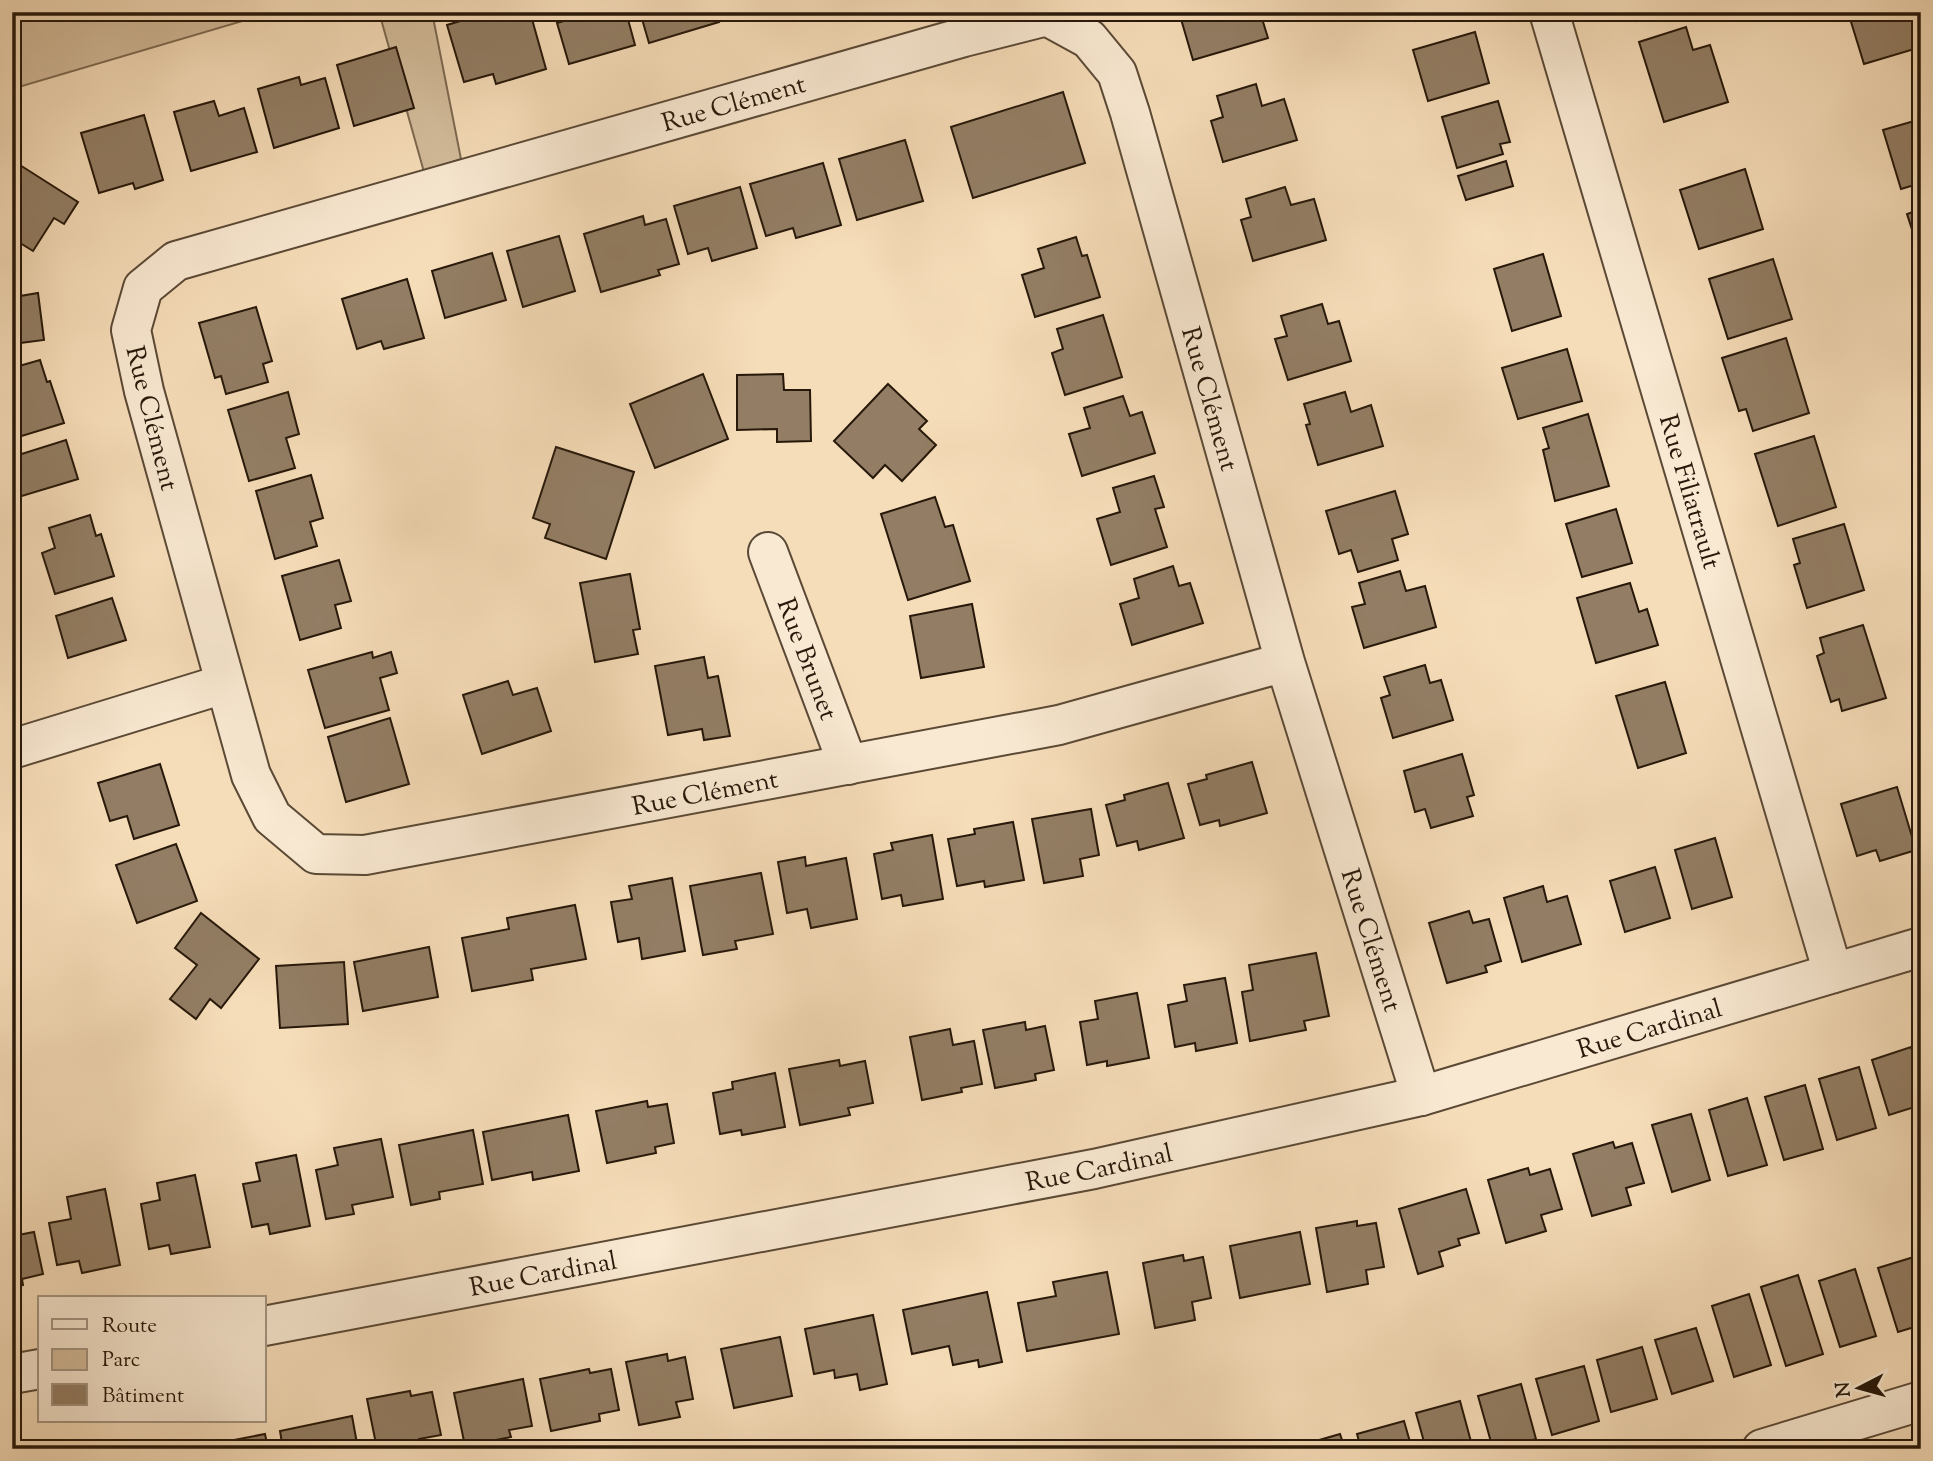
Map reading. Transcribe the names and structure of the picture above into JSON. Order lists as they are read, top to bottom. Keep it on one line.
{"streets":{"street":["Rue Clément","Rue Filiatrault","Rue Brunet","Rue Cardinal"]},"crossings":[["Rue Clément","Rue Brunet"],["Rue Clément","Rue Cardinal"],["Rue Filiatrault","Rue Cardinal"]],"legend":["Route","Parc","Bâtiment"],"north":"left"}
